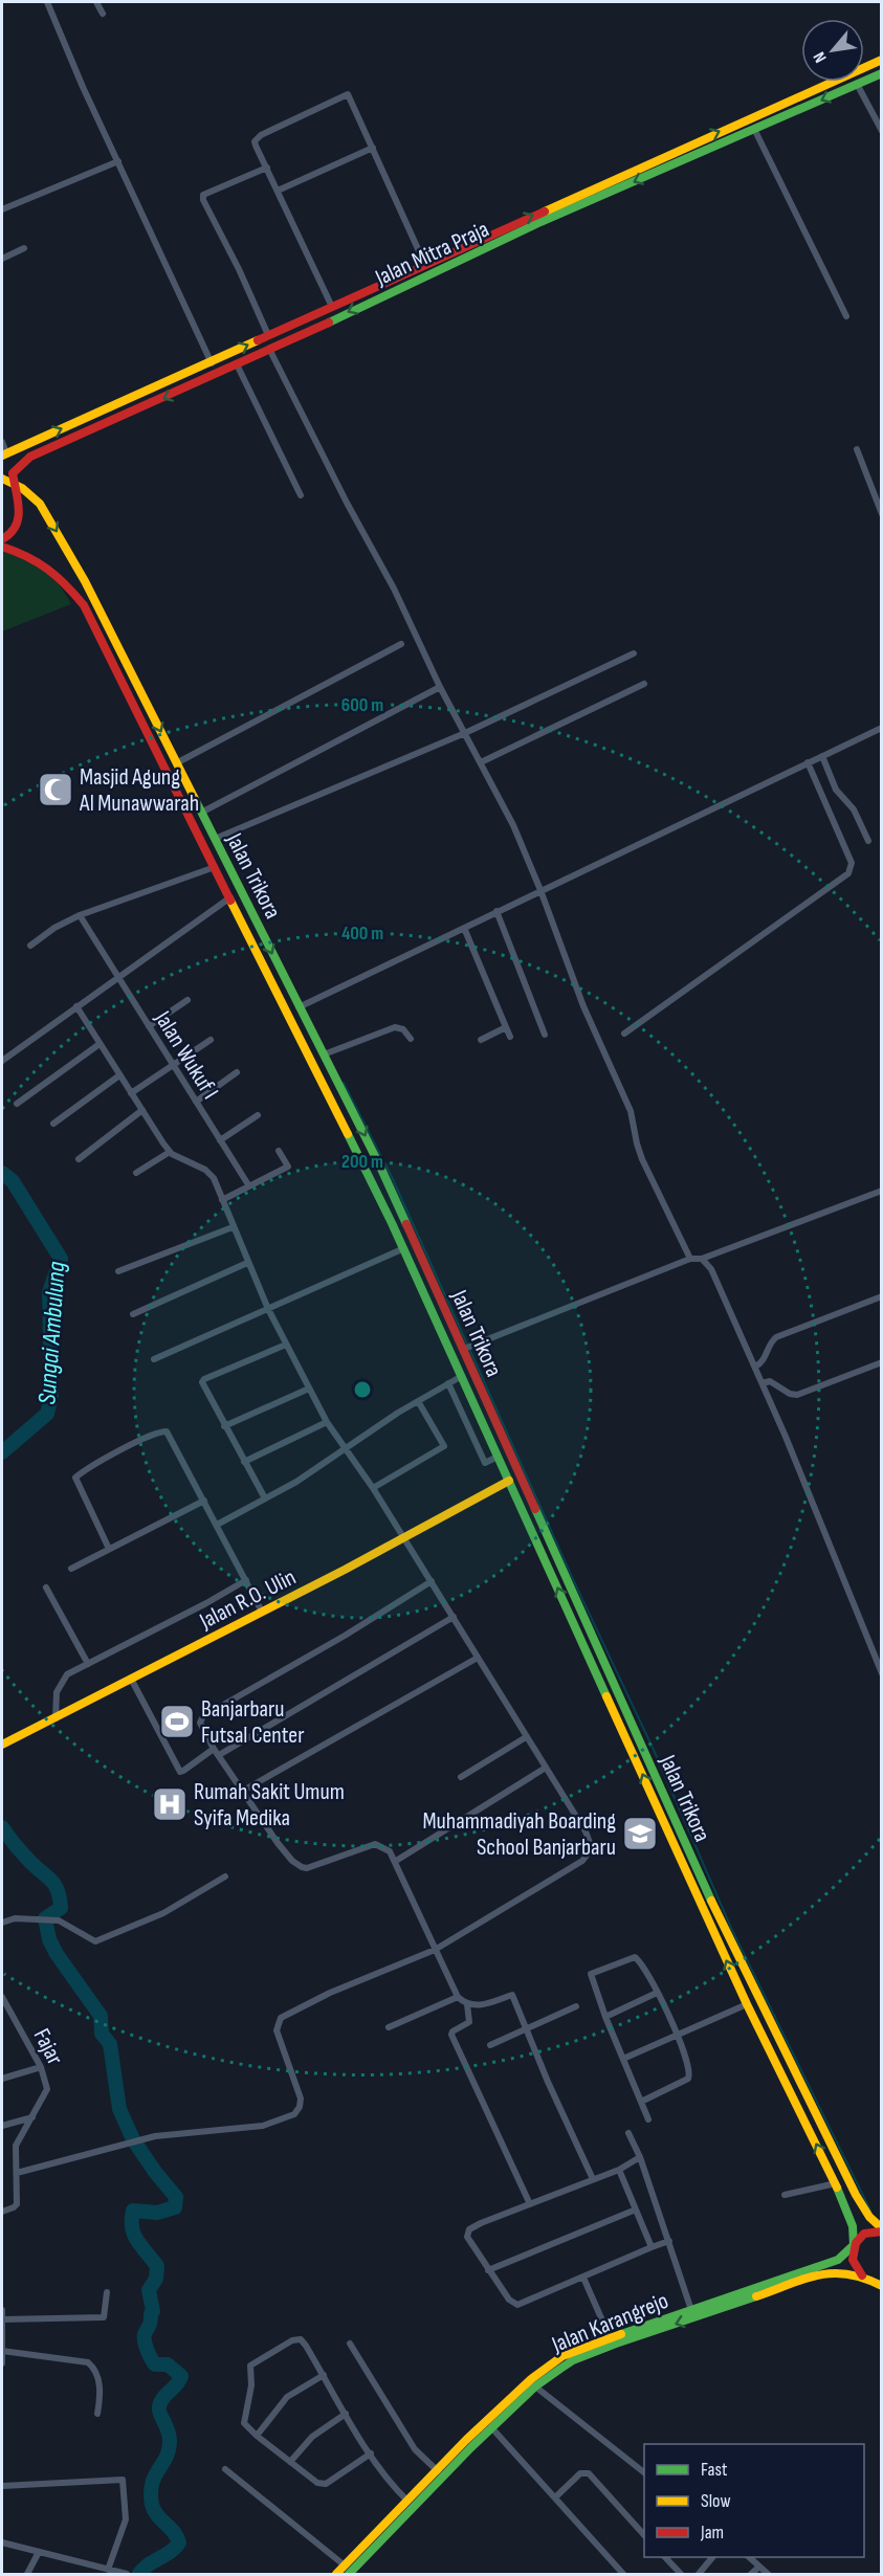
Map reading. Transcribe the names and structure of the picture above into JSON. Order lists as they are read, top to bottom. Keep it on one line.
{"streets":{"main road":["Jalan Mitra Praja","Jalan Trikora","Jalan R.O. Ulin","Jalan Karangrejo"],"street":["Jalan Wukuf I","Fajar"]},"crossings":[["Jalan Mitra Praja","Jalan Trikora"],["Jalan Trikora","Jalan R.O. Ulin"],["Jalan Trikora","Jalan Karangrejo"]],"water":["Sungai Ambulung"],"places":{"mosque":["Masjid Agung Al Munawwarah"],"sports":["Banjarbaru Futsal Center"],"hospital":["Rumah Sakit Umum Syifa Medika"],"school or university":["Muhammadiyah Boarding School Banjarbaru"]},"legend":["Fast","Slow","Jam"],"north":"bottom left","rings":["600 m","400 m","200 m"]}
